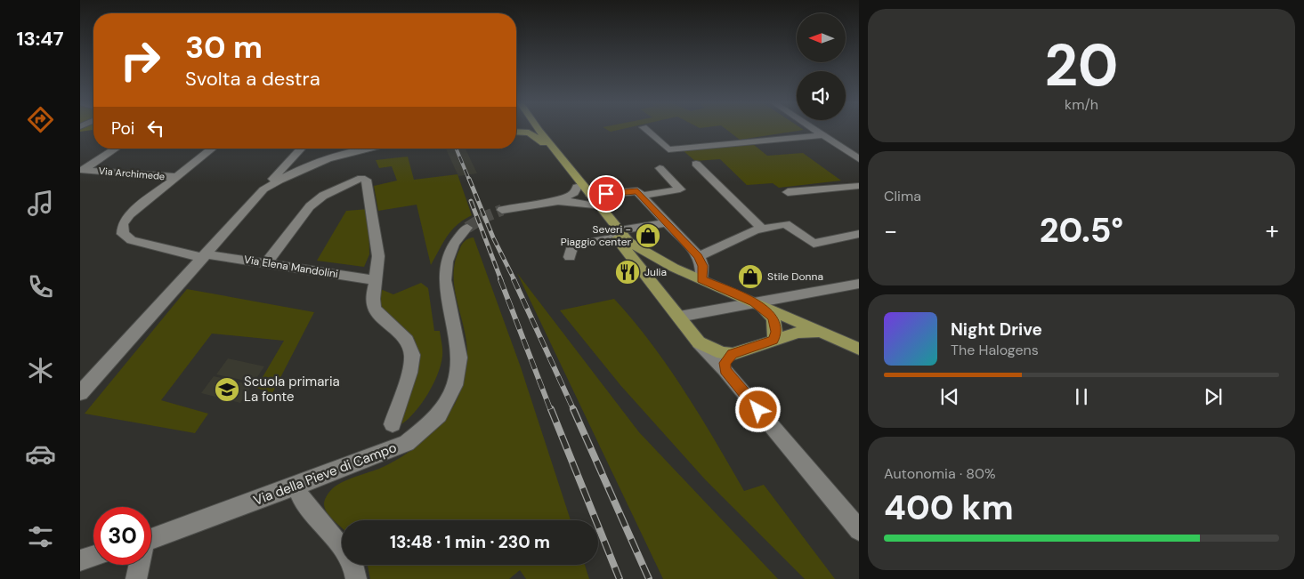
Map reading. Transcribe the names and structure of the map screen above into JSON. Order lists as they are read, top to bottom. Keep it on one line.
{"streets":{"street":["Via Archimede","Via Elena Mandolini","Via della Pieve di Campo"]},"crossings":[["Via Archimede","Via Elena Mandolini"]],"places":{"shop":["Severi - Piaggio center","Stile Donna"],"restaurant":["Julia"],"school or university":["Scuola primaria La fonte"]},"north":"left","page":{"tabs":"13:47","tile":[["20","km/h"],"Clima",["Autonomia · 80%","400 km"]],"turn":["30 m","Svolta a destra"],"then":"Poi","heat":["−","20.5°","+"],"song":["Night Drive","The Halogens"],"limit":"30","trip":"13:48 · 1 min · 230 m"}}
